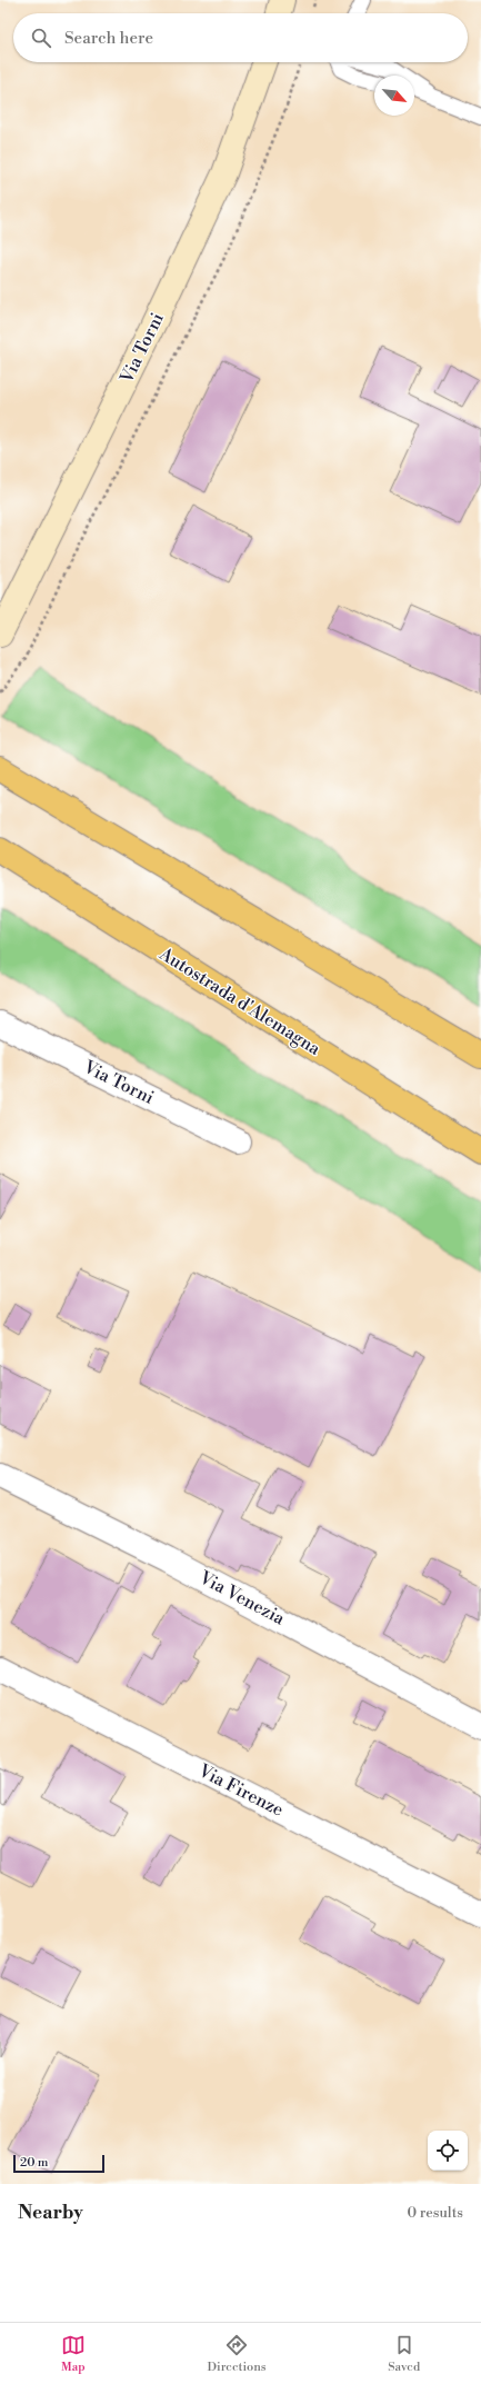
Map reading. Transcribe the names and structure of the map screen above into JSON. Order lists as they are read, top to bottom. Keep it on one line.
{"streets":{"highway":["Autostrada d'Alemagna"],"main road":["Via Torni"],"street":["Via Venezia","Via Firenze"]},"scale_bar":"20 m","north":"bottom right","page":{"search":"Search here","scale":"20 m","heading":["Nearby","0 results"],"nav":["Map","Directions","Saved"]}}
